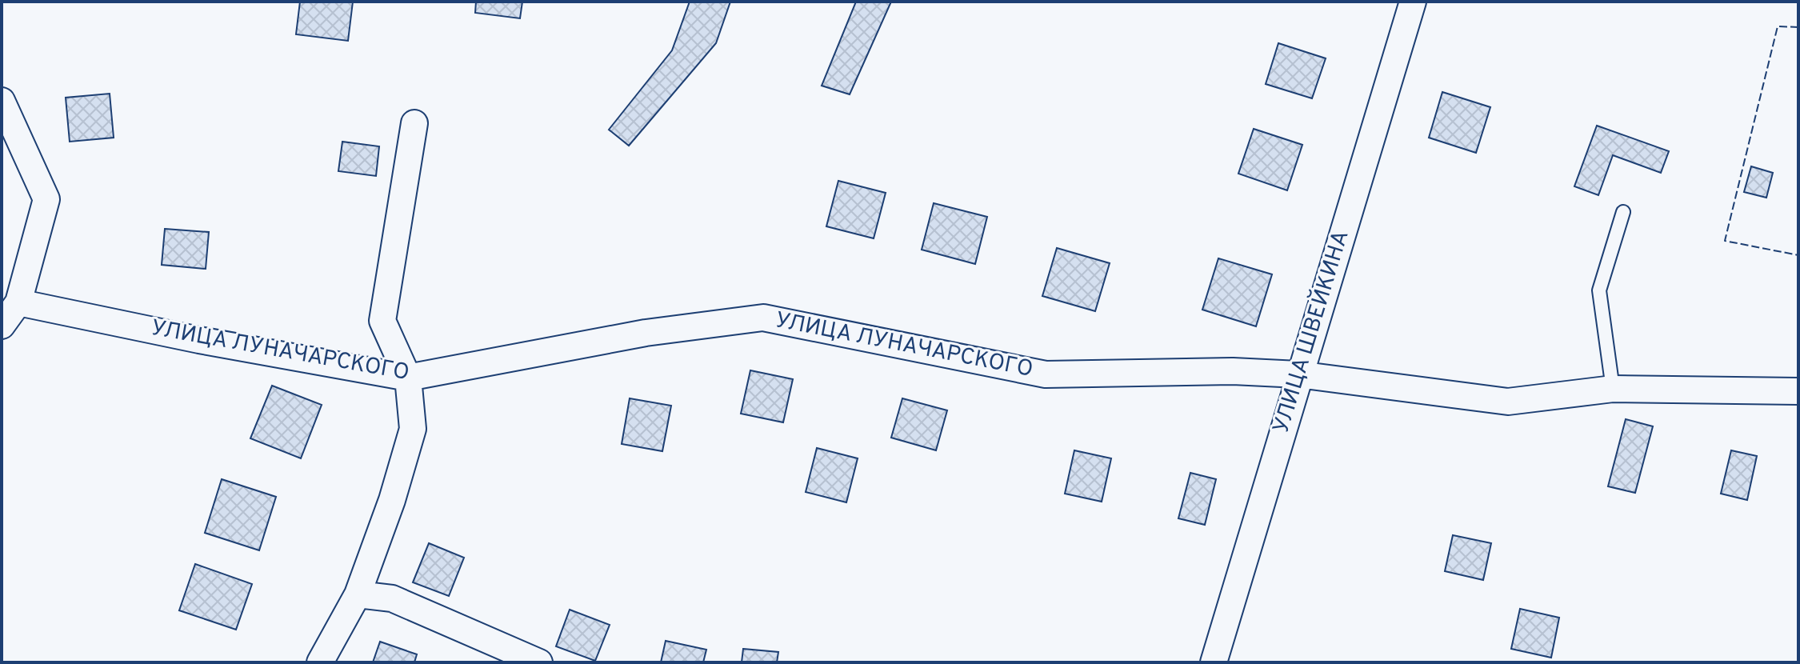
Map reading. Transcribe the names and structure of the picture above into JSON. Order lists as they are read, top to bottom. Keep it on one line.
{"streets":{"street":["УЛИЦА ШВЕЙКИНА","УЛИЦА ЛУНАЧАРСКОГО"]},"crossings":[["УЛИЦА ШВЕЙКИНА","УЛИЦА ЛУНАЧАРСКОГО"]]}
